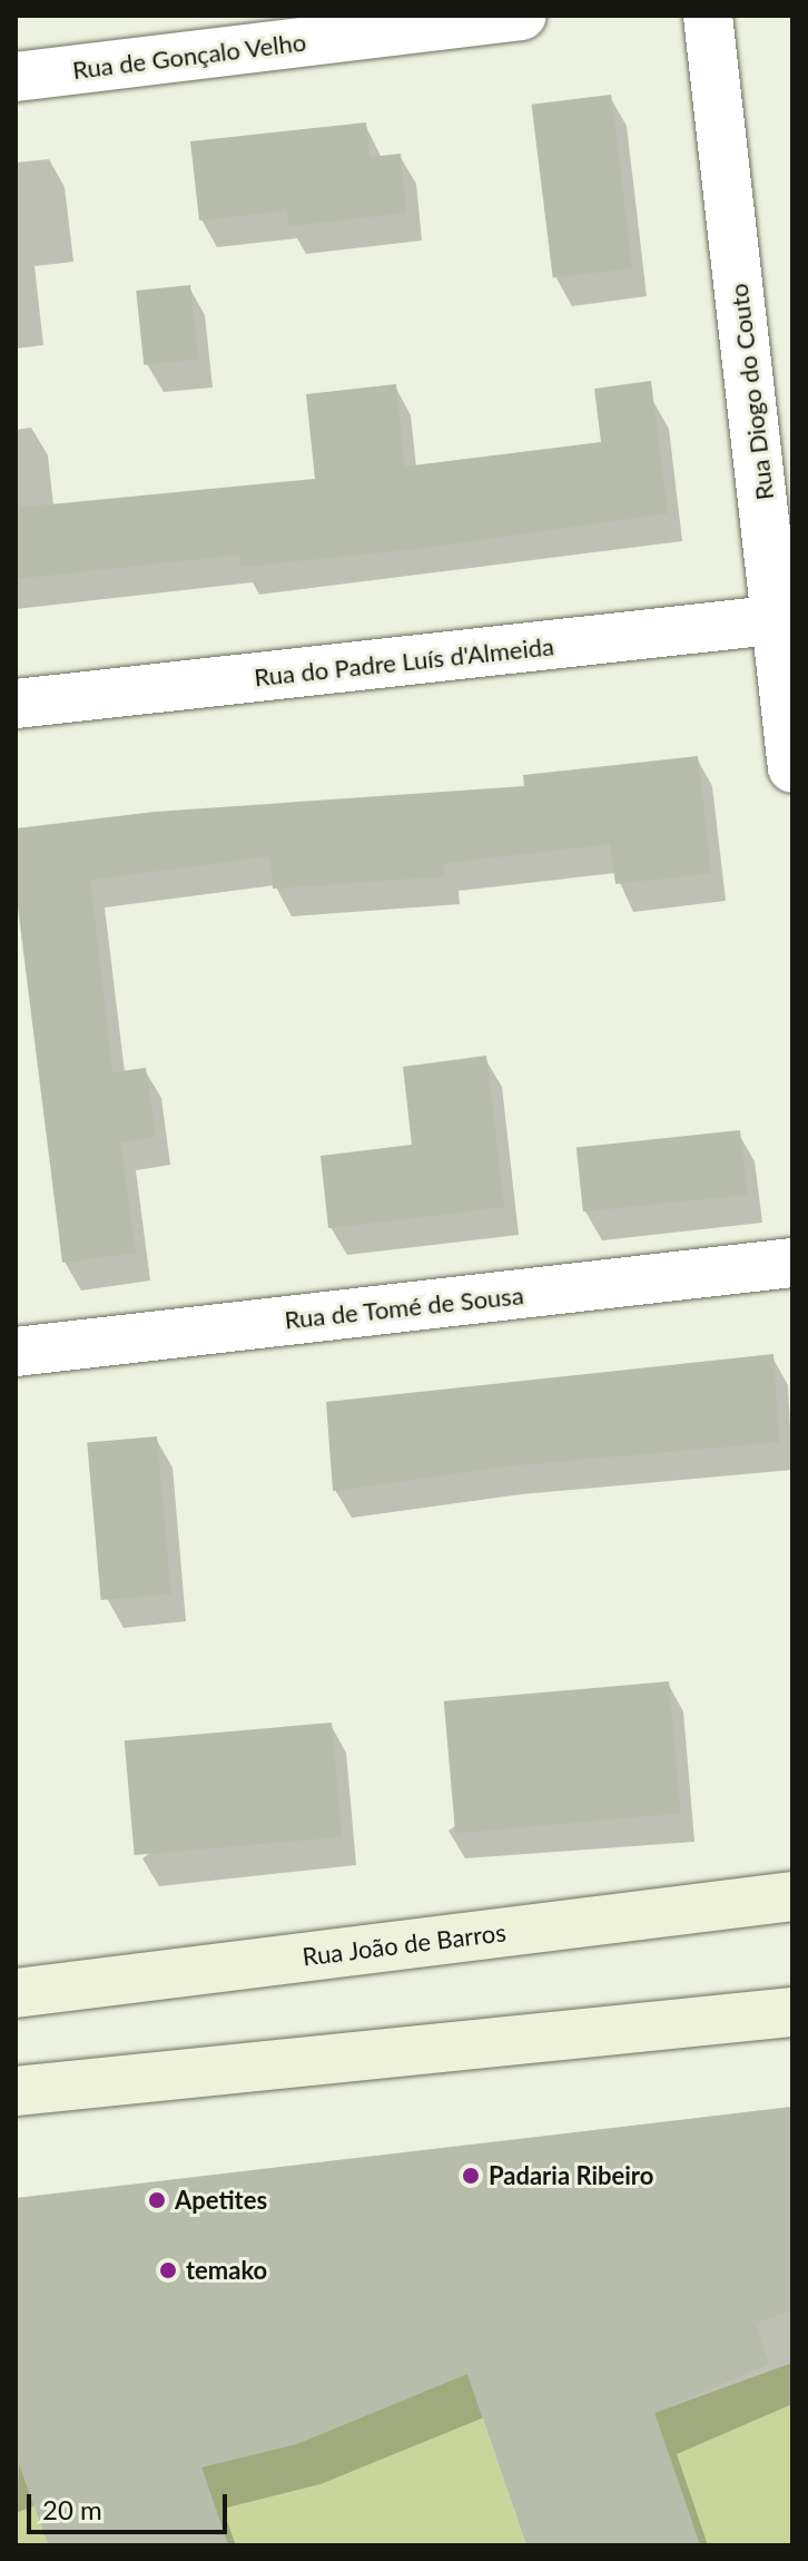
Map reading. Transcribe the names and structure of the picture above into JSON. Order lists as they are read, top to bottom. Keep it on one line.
{"streets":{"street":["Rua de Gonçalo Velho","Rua Diogo do Couto","Rua do Padre Luís d'Almeida","Rua de Tomé de Sousa","Rua João de Barros"]},"crossings":[["Rua Diogo do Couto","Rua do Padre Luís d'Almeida"]],"places":["Padaria Ribeiro","Apetites","temako"],"scale_bar":"20 m"}
